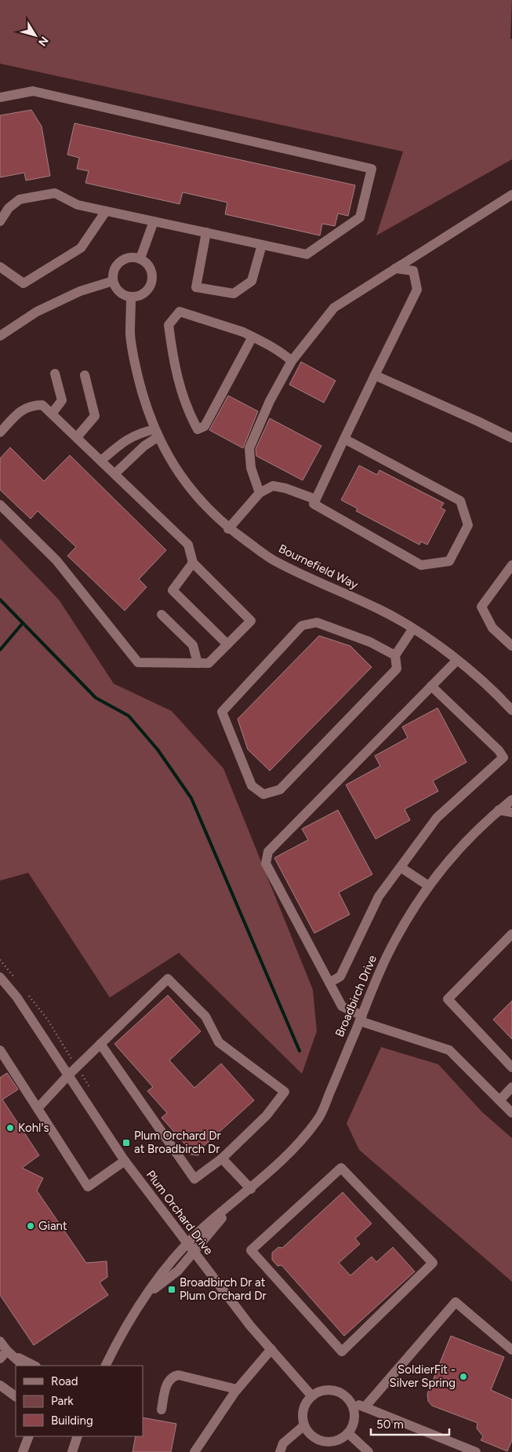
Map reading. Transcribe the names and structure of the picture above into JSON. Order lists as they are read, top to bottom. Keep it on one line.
{"streets":{"street":["Bournefield Way","Broadbirch Drive","Plum Orchard Drive"]},"crossings":[["Broadbirch Drive","Plum Orchard Drive"]],"places":{"other":["Kohl's","Giant","SoldierFit - Silver Spring"],"transit":["Plum Orchard Dr at Broadbirch Dr","Broadbirch Dr at Plum Orchard Dr"]},"legend":["Road","Park","Building"],"scale_bar":"50 m","north":"bottom right"}
